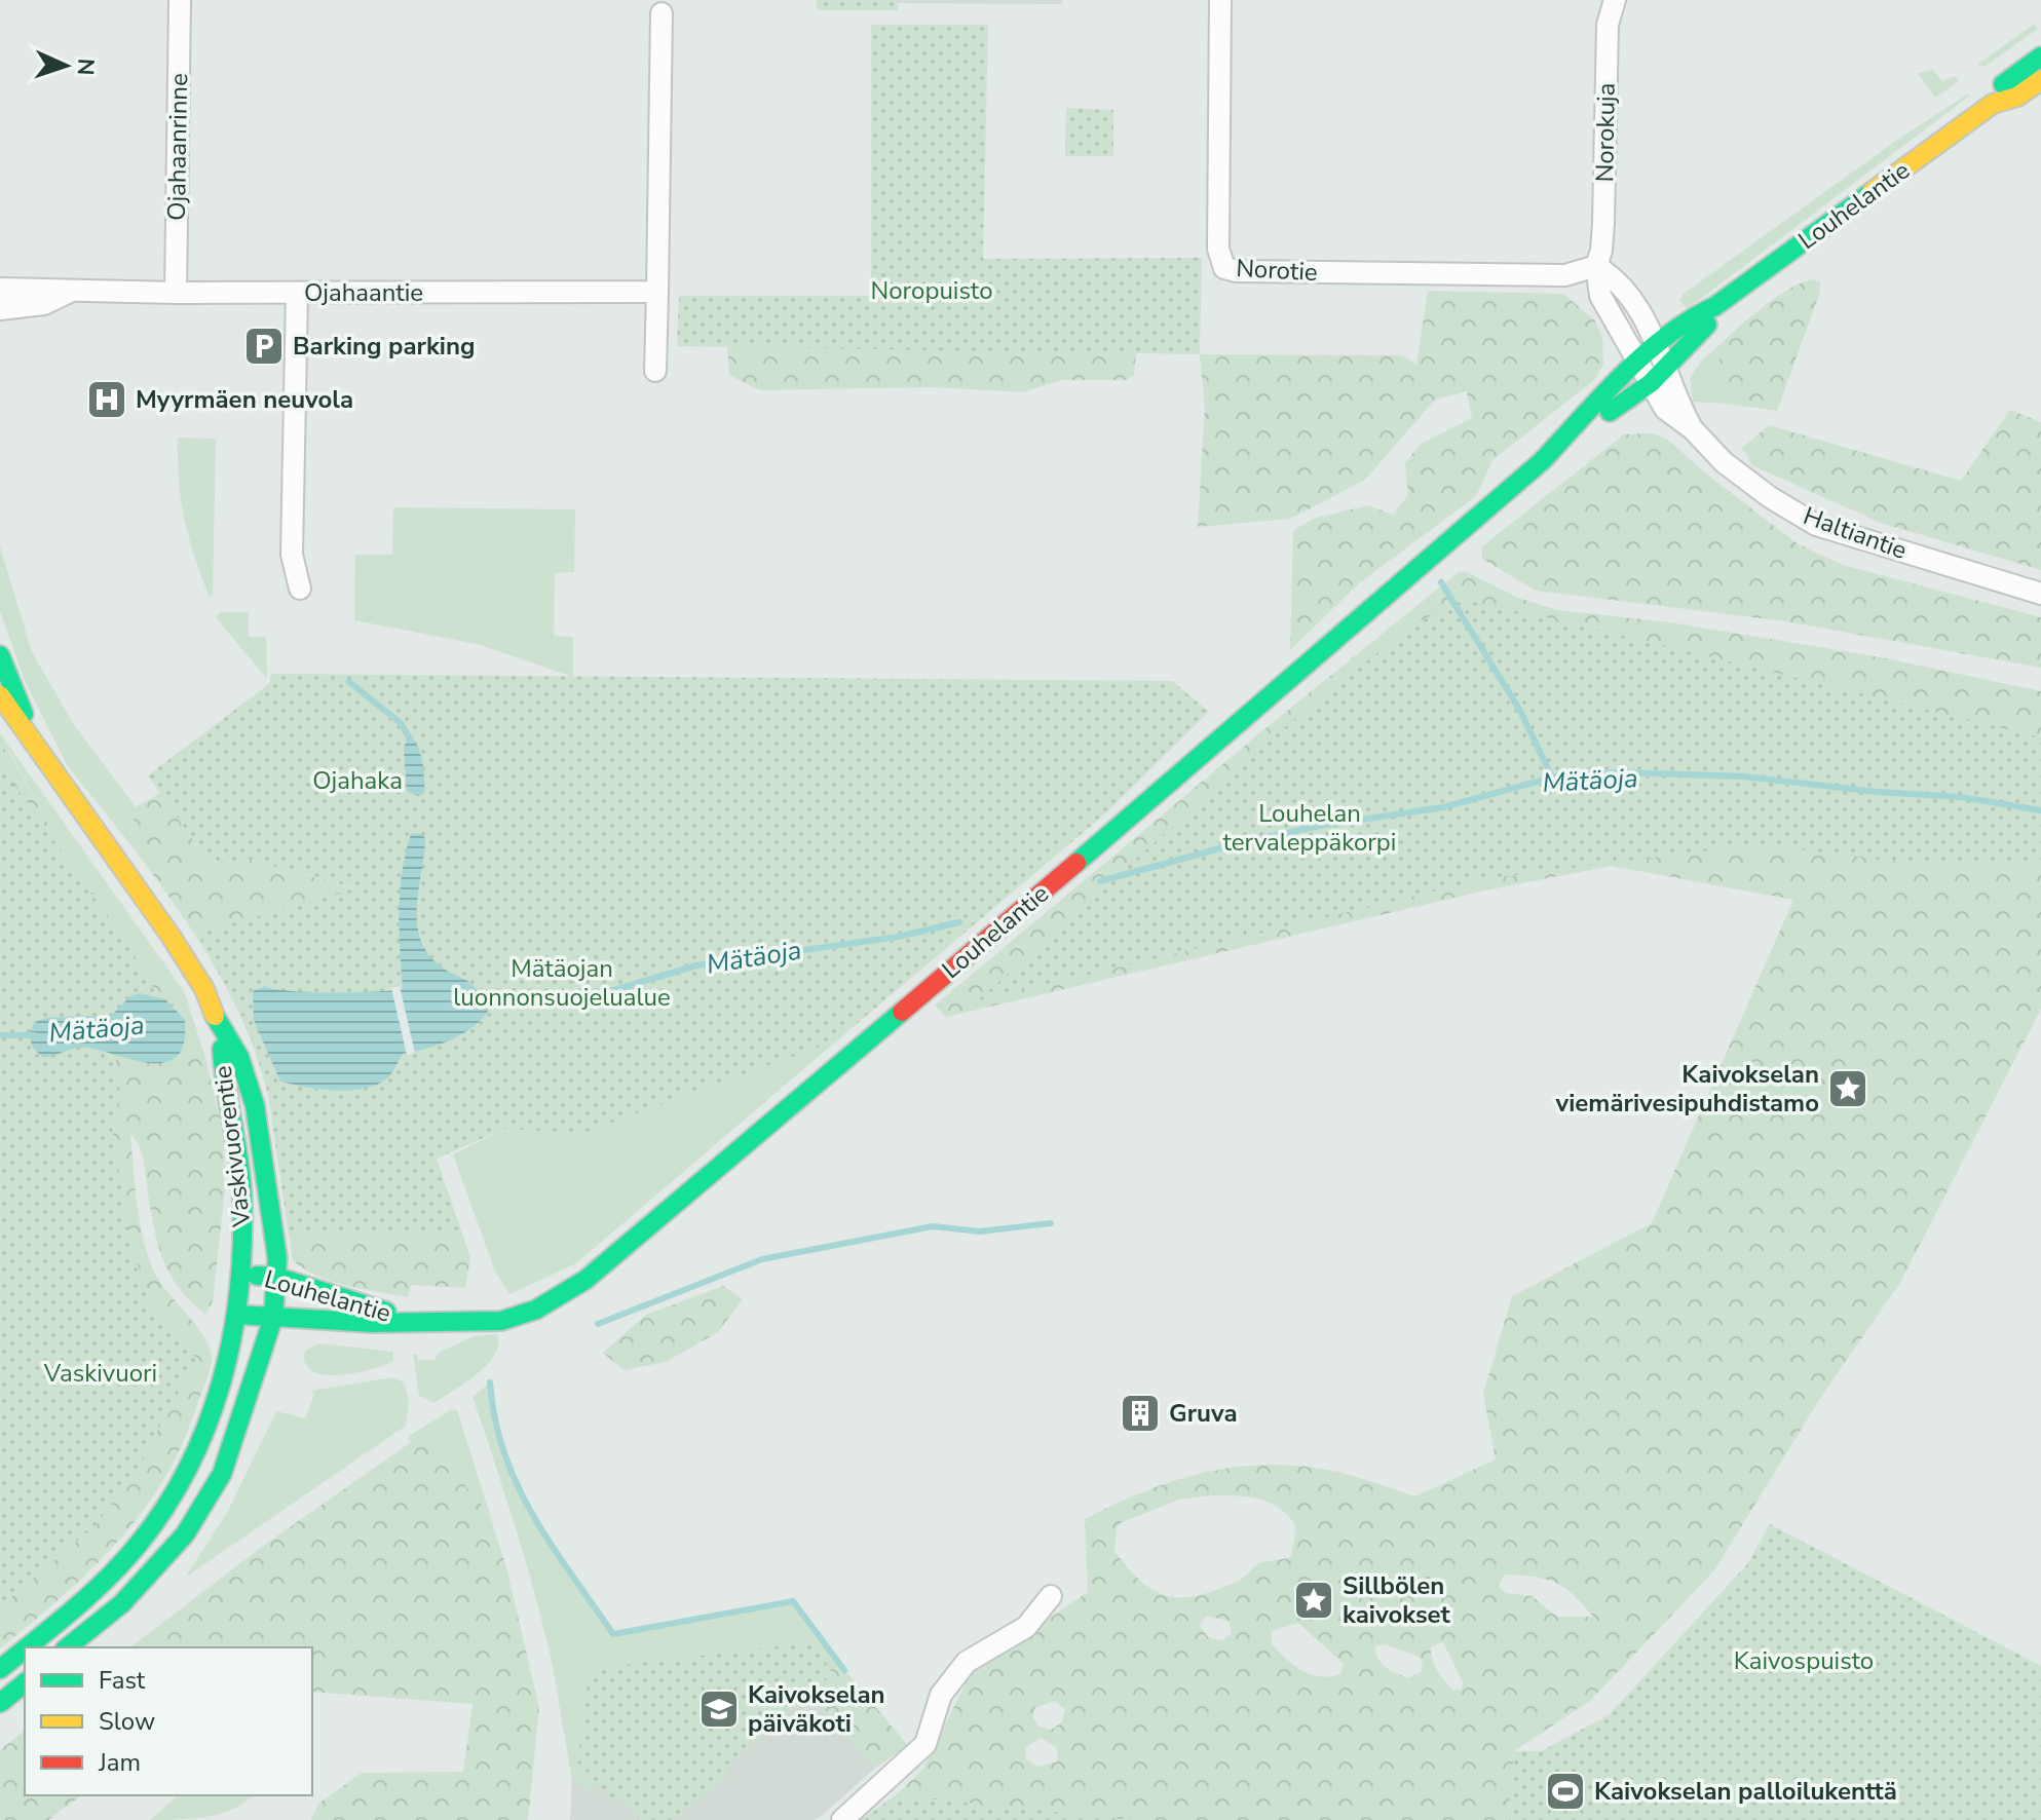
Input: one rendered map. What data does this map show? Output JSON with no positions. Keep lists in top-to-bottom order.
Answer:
{
  "streets": {
    "main road": ["Louhelantie", "Vaskivuorentie"],
    "street": [
      "Norokuja",
      "Ojahaanrinne",
      "Norotie",
      "Ojahaantie",
      "Haltiantie"
    ]
  },
  "crossings": [
    ["Norokuja", "Louhelantie"],
    ["Norokuja", "Norotie"],
    ["Norokuja", "Haltiantie"],
    ["Ojahaanrinne", "Ojahaantie"],
    ["Louhelantie", "Haltiantie"],
    ["Louhelantie", "Vaskivuorentie"]
  ],
  "water": ["Mätäoja"],
  "parks": [
    "Noropuisto",
    "Ojahaka",
    "Louhelan tervaleppäkorpi",
    "Mätäojan luonnonsuojelualue",
    "Vaskivuori",
    "Kaivospuisto"
  ],
  "places": {
    "parking": ["Barking parking"],
    "hospital": ["Myyrmäen neuvola"],
    "place": ["Kaivokselan viemärivesipuhdistamo", "Sillbölen kaivokset"],
    "building": ["Gruva"],
    "school or university": ["Kaivokselan päiväkoti"],
    "sports": ["Kaivokselan palloilukenttä"]
  },
  "legend": ["Fast", "Slow", "Jam"],
  "north": "right"
}
